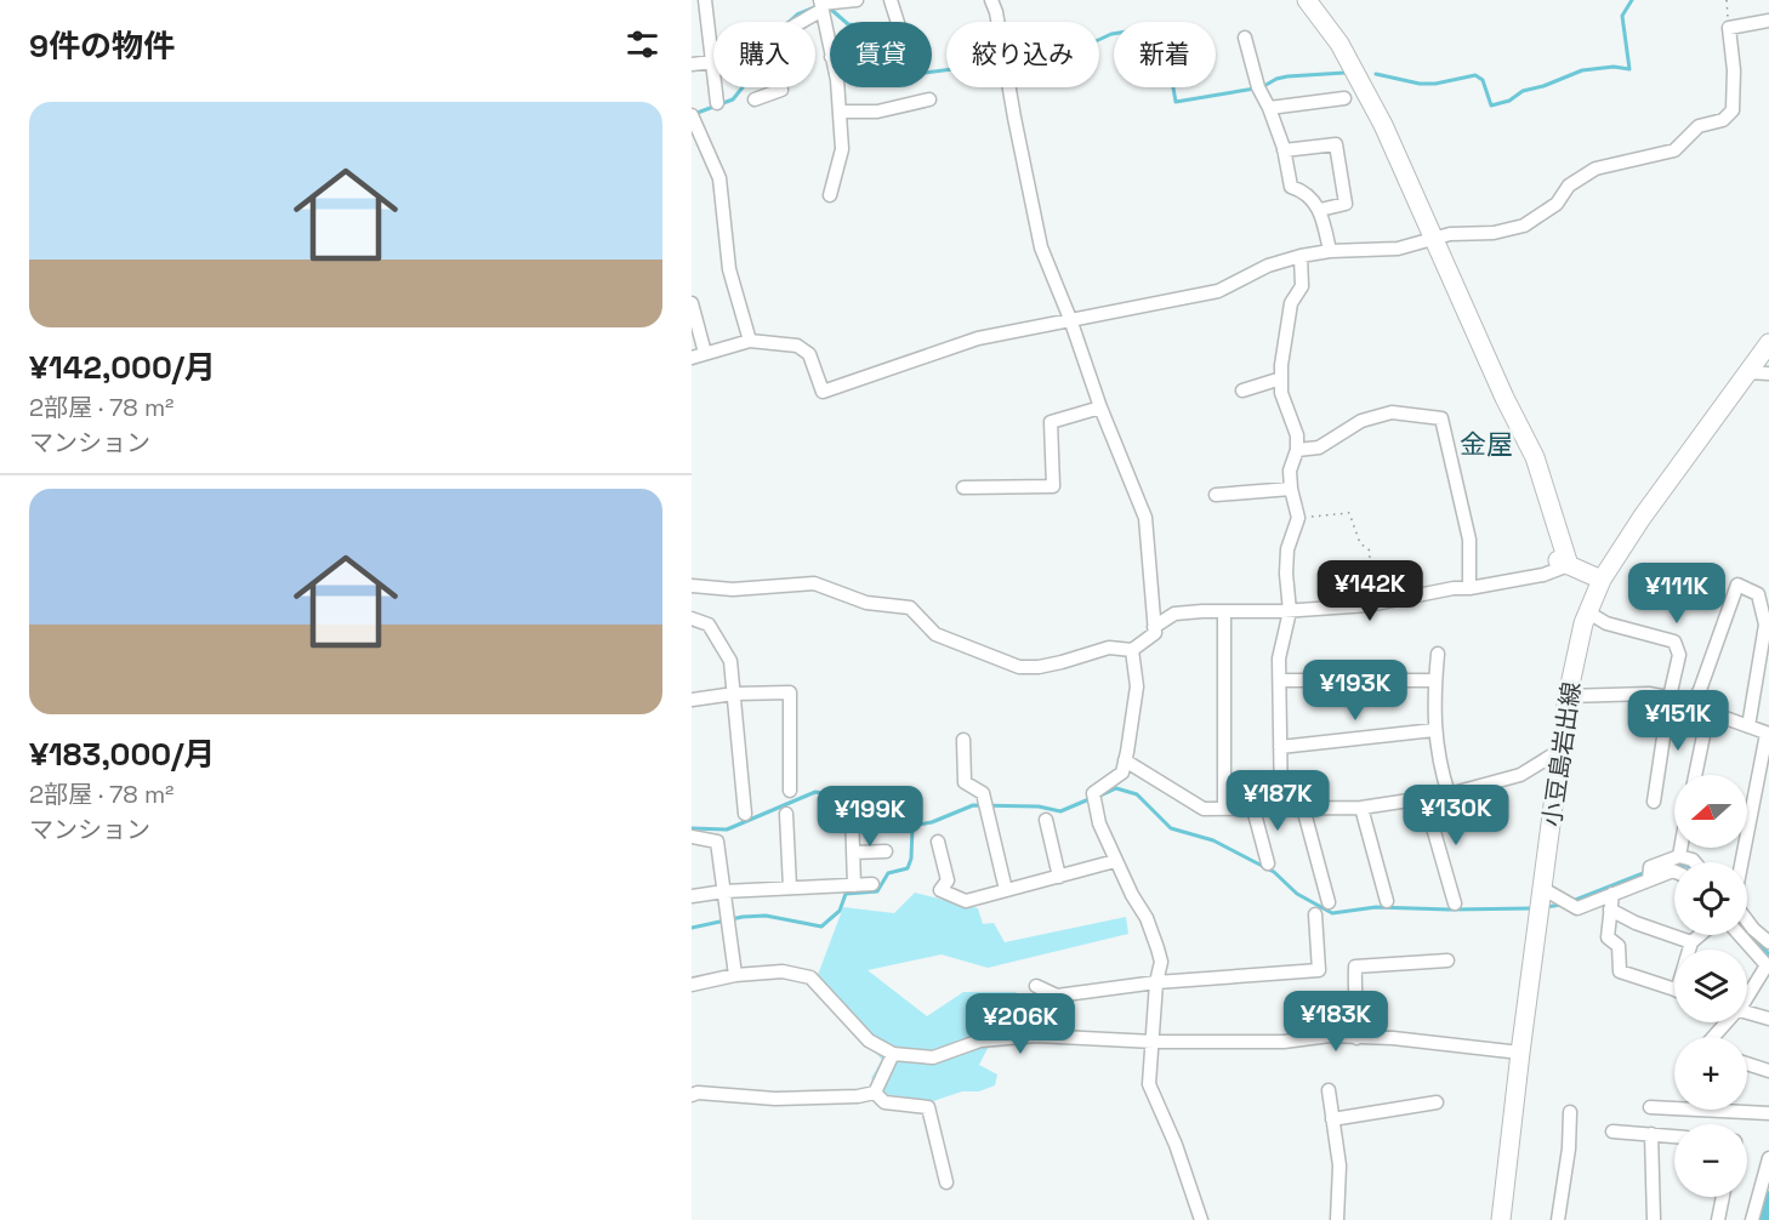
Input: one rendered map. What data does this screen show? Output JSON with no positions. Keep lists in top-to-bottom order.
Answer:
{
  "streets": {
    "main road": ["小豆島岩出線"]
  },
  "districts": ["金屋"],
  "north": "left",
  "page": {
    "heading": "9件の物件",
    "chip": [
      "購入",
      "賃貸",
      "絞り込み",
      "新着"
    ],
    "list": [
      {
        "name": "¥142,000/月",
        "note": "2部屋 · 78 m² · マンション"
      },
      {
        "name": "¥183,000/月",
        "note": "2部屋 · 78 m² · マンション"
      }
    ],
    "price": [
      "¥142K",
      "¥111K",
      "¥193K",
      "¥151K",
      "¥187K",
      "¥130K",
      "¥199K",
      "¥183K",
      "¥206K"
    ],
    "map_buttons": ["+", "−"]
  }
}
